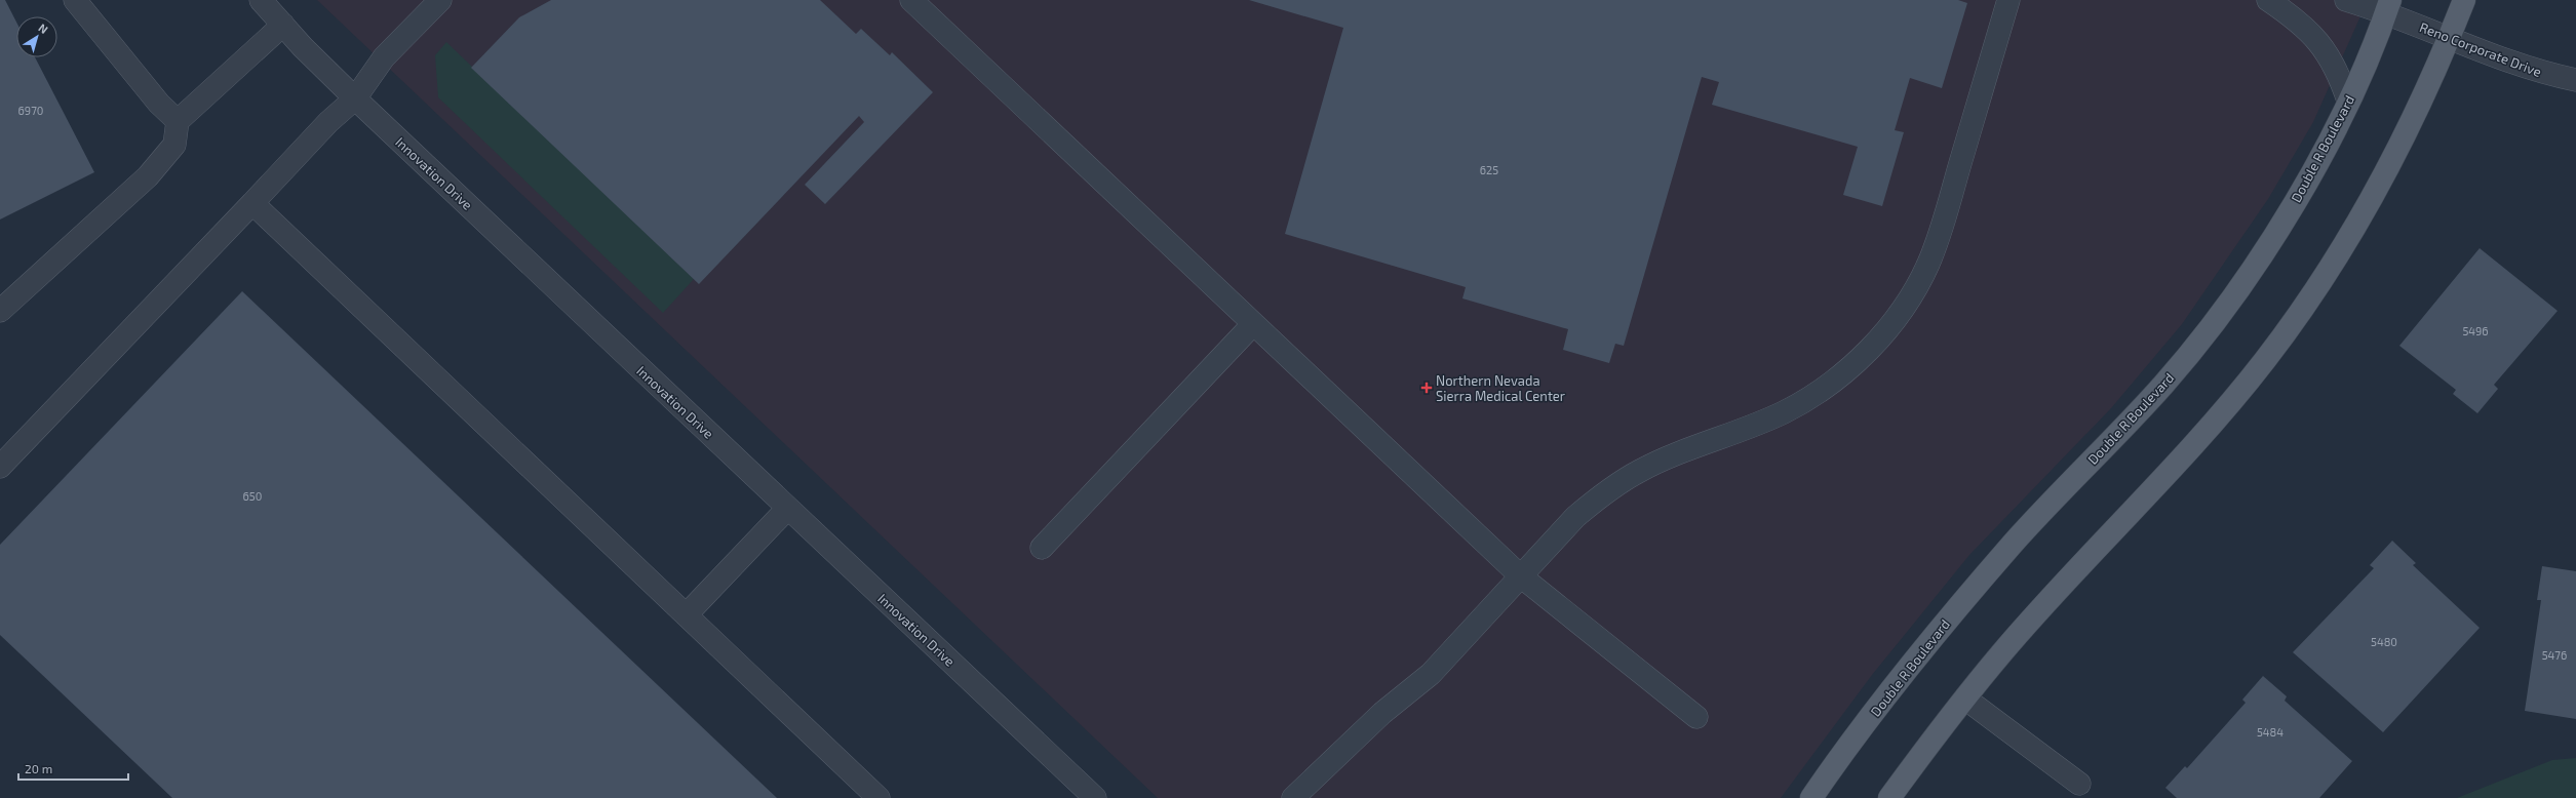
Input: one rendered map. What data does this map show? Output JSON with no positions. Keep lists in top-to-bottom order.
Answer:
{
  "streets": {
    "main road": ["Double R Boulevard"],
    "street": ["Reno Corporate Drive", "Innovation Drive"]
  },
  "crossings": [
    ["Reno Corporate Drive", "Double R Boulevard"]
  ],
  "places": {
    "health": ["Northern Nevada Sierra Medical Center"]
  },
  "house_numbers": [
    "6970",
    "625",
    "5496",
    "650",
    "5480",
    "5476",
    "5484"
  ],
  "scale_bar": "20 m",
  "north": "top right"
}
